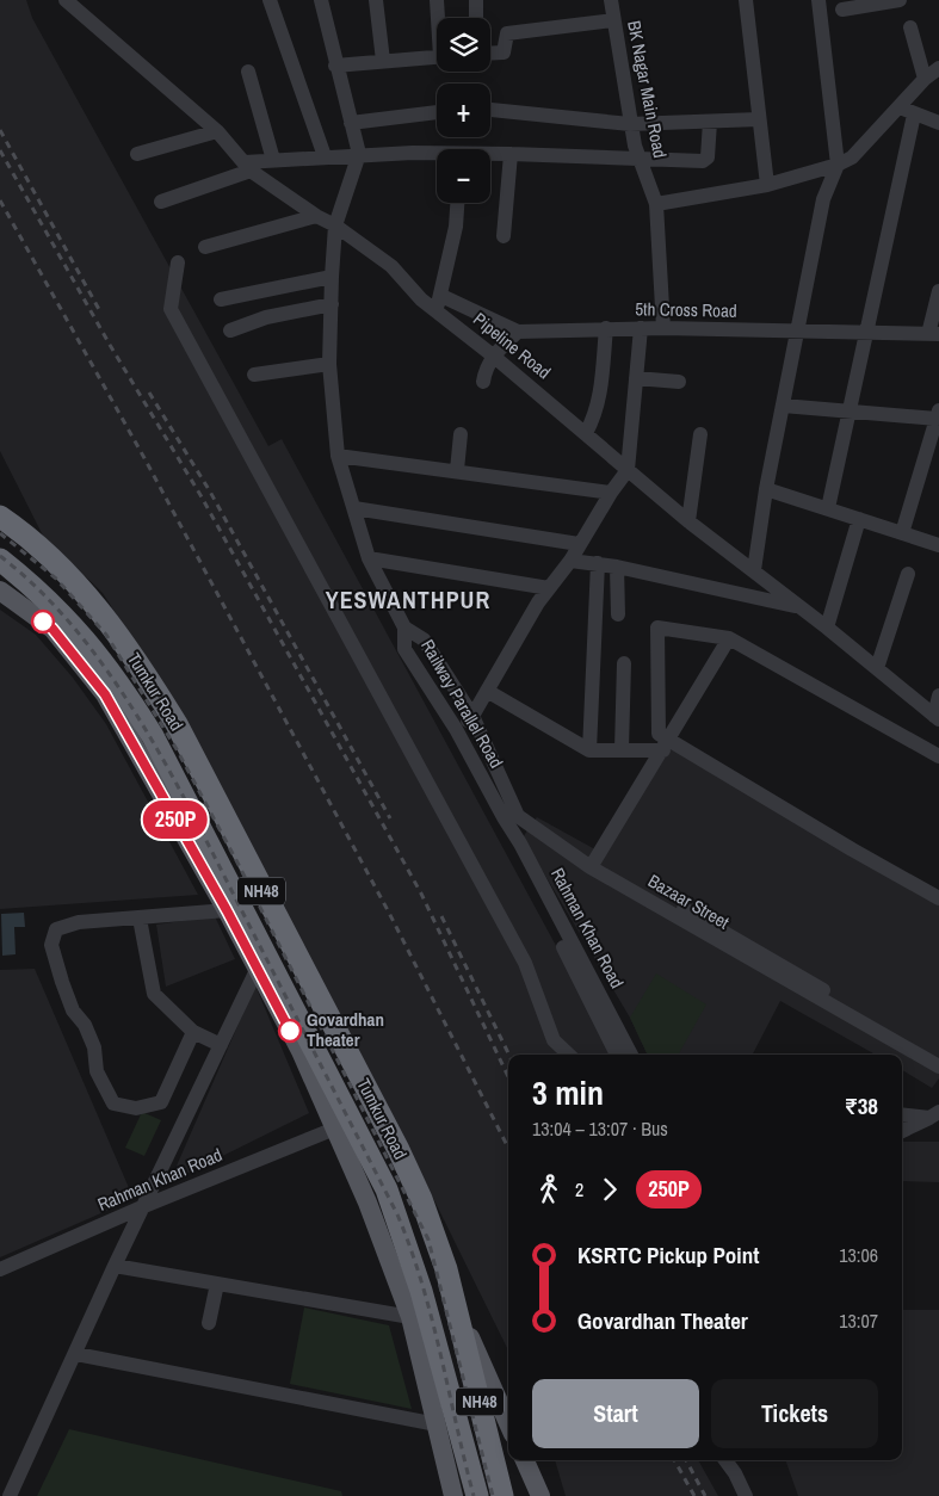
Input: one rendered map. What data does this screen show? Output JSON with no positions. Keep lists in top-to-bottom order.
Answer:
{
  "streets": {
    "highway": ["Tumkur Road", "NH48"],
    "street": [
      "BK Nagar Main Road",
      "5th Cross Road",
      "Pipeline Road",
      "Railway Parallel Road",
      "Bazaar Street",
      "Rahman Khan Road"
    ]
  },
  "crossings": [
    ["BK Nagar Main Road", "5th Cross Road"],
    ["Pipeline Road", "Railway Parallel Road"],
    ["Tumkur Road", "Rahman Khan Road"],
    ["Railway Parallel Road", "Bazaar Street"],
    ["Railway Parallel Road", "Rahman Khan Road"],
    ["Bazaar Street", "Rahman Khan Road"]
  ],
  "districts": ["YESWANTHPUR"],
  "places": ["Govardhan Theater"],
  "lines": ["bus line 250P"],
  "page": {
    "on_map": "250P",
    "map_buttons": ["+", "−"],
    "heading": ["3 min", "13:04 – 13:07 · Bus", "₹38"],
    "legs": ["2", "250P"],
    "list": [
      {
        "name": "KSRTC Pickup Point",
        "value": "13:06"
      },
      {
        "name": "Govardhan Theater",
        "value": "13:07"
      }
    ],
    "buttons": ["Start", "Tickets"]
  }
}
